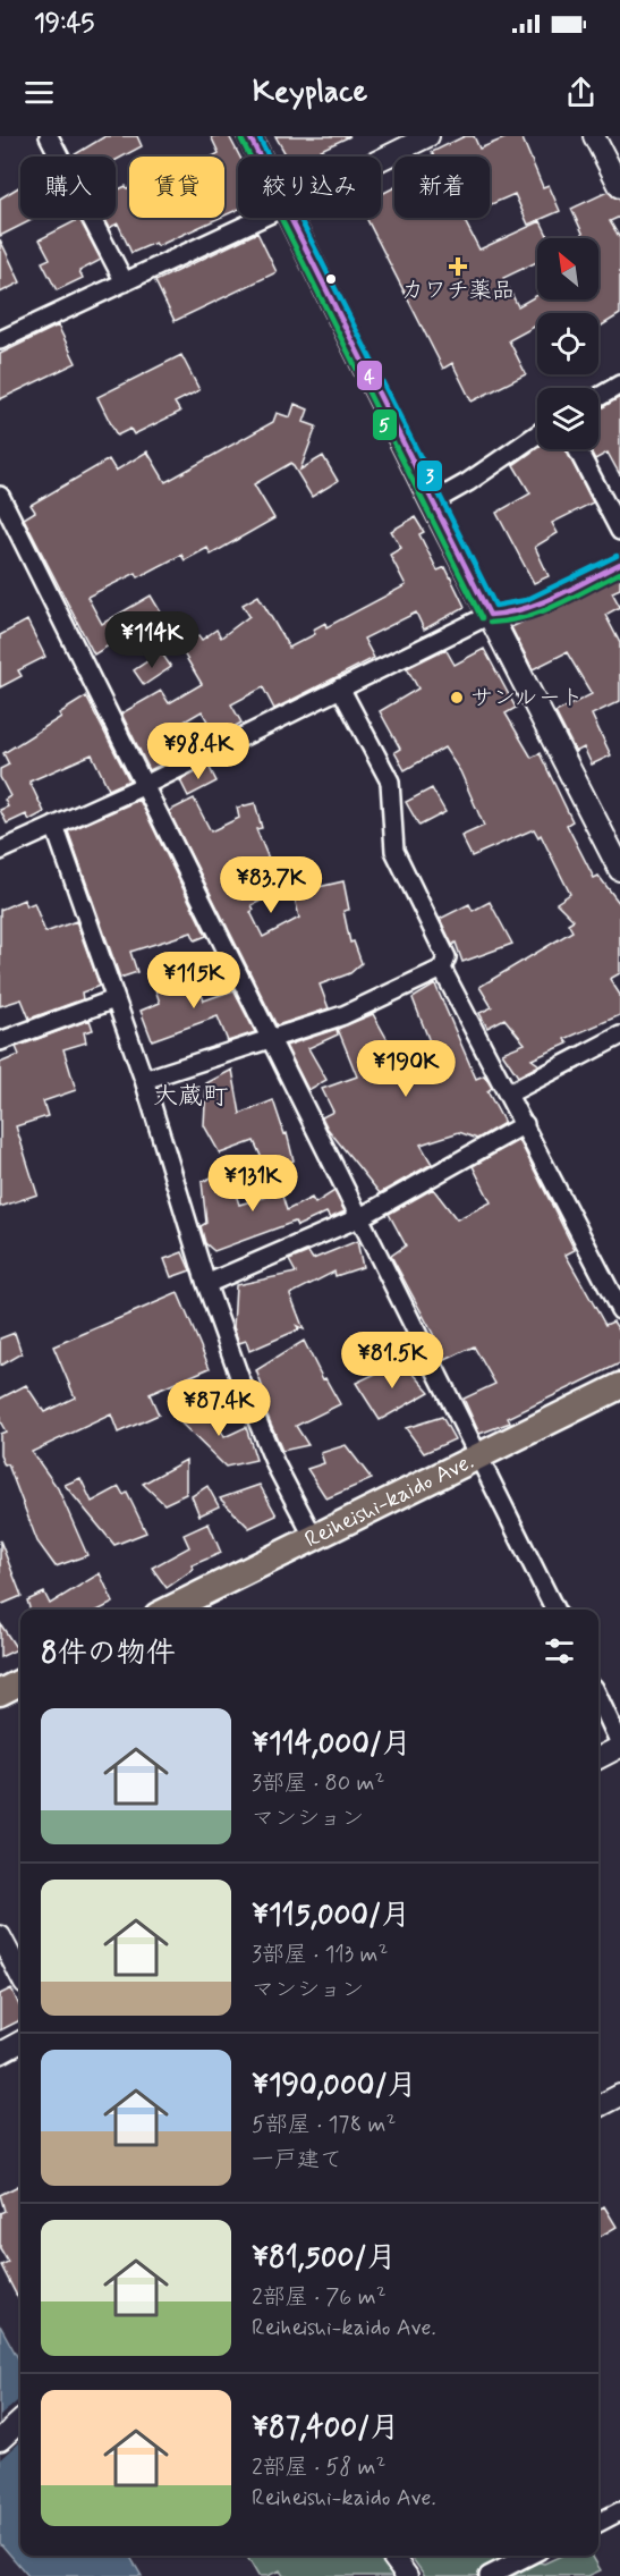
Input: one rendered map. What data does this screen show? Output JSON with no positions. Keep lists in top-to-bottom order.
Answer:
{
  "streets": {
    "main road": ["Reiheishi-kaido Ave."]
  },
  "districts": ["大蔵町"],
  "places": {
    "health": ["カワチ薬品"],
    "other": ["サンルート"]
  },
  "lines": ["transit line 4", "transit line 3", "transit line 5"],
  "north": "top left",
  "page": {
    "status": "19:45",
    "header": "Keyplace",
    "chip": [
      "購入",
      "賃貸",
      "絞り込み",
      "新着"
    ],
    "price": [
      "¥114K",
      "¥98.4K",
      "¥83.7K",
      "¥115K",
      "¥190K",
      "¥131K",
      "¥81.5K",
      "¥87.4K"
    ],
    "heading": "8件の物件",
    "list": [
      {
        "name": "¥114,000/月",
        "note": "3部屋 · 80 m² · マンション"
      },
      {
        "name": "¥115,000/月",
        "note": "3部屋 · 113 m² · マンション"
      },
      {
        "name": "¥190,000/月",
        "note": "5部屋 · 178 m² · 一戸建て"
      },
      {
        "name": "¥81,500/月",
        "note": "2部屋 · 76 m² · Reiheishi-kaido Ave."
      },
      {
        "name": "¥87,400/月",
        "note": "2部屋 · 58 m² · Reiheishi-kaido Ave."
      }
    ]
  }
}
